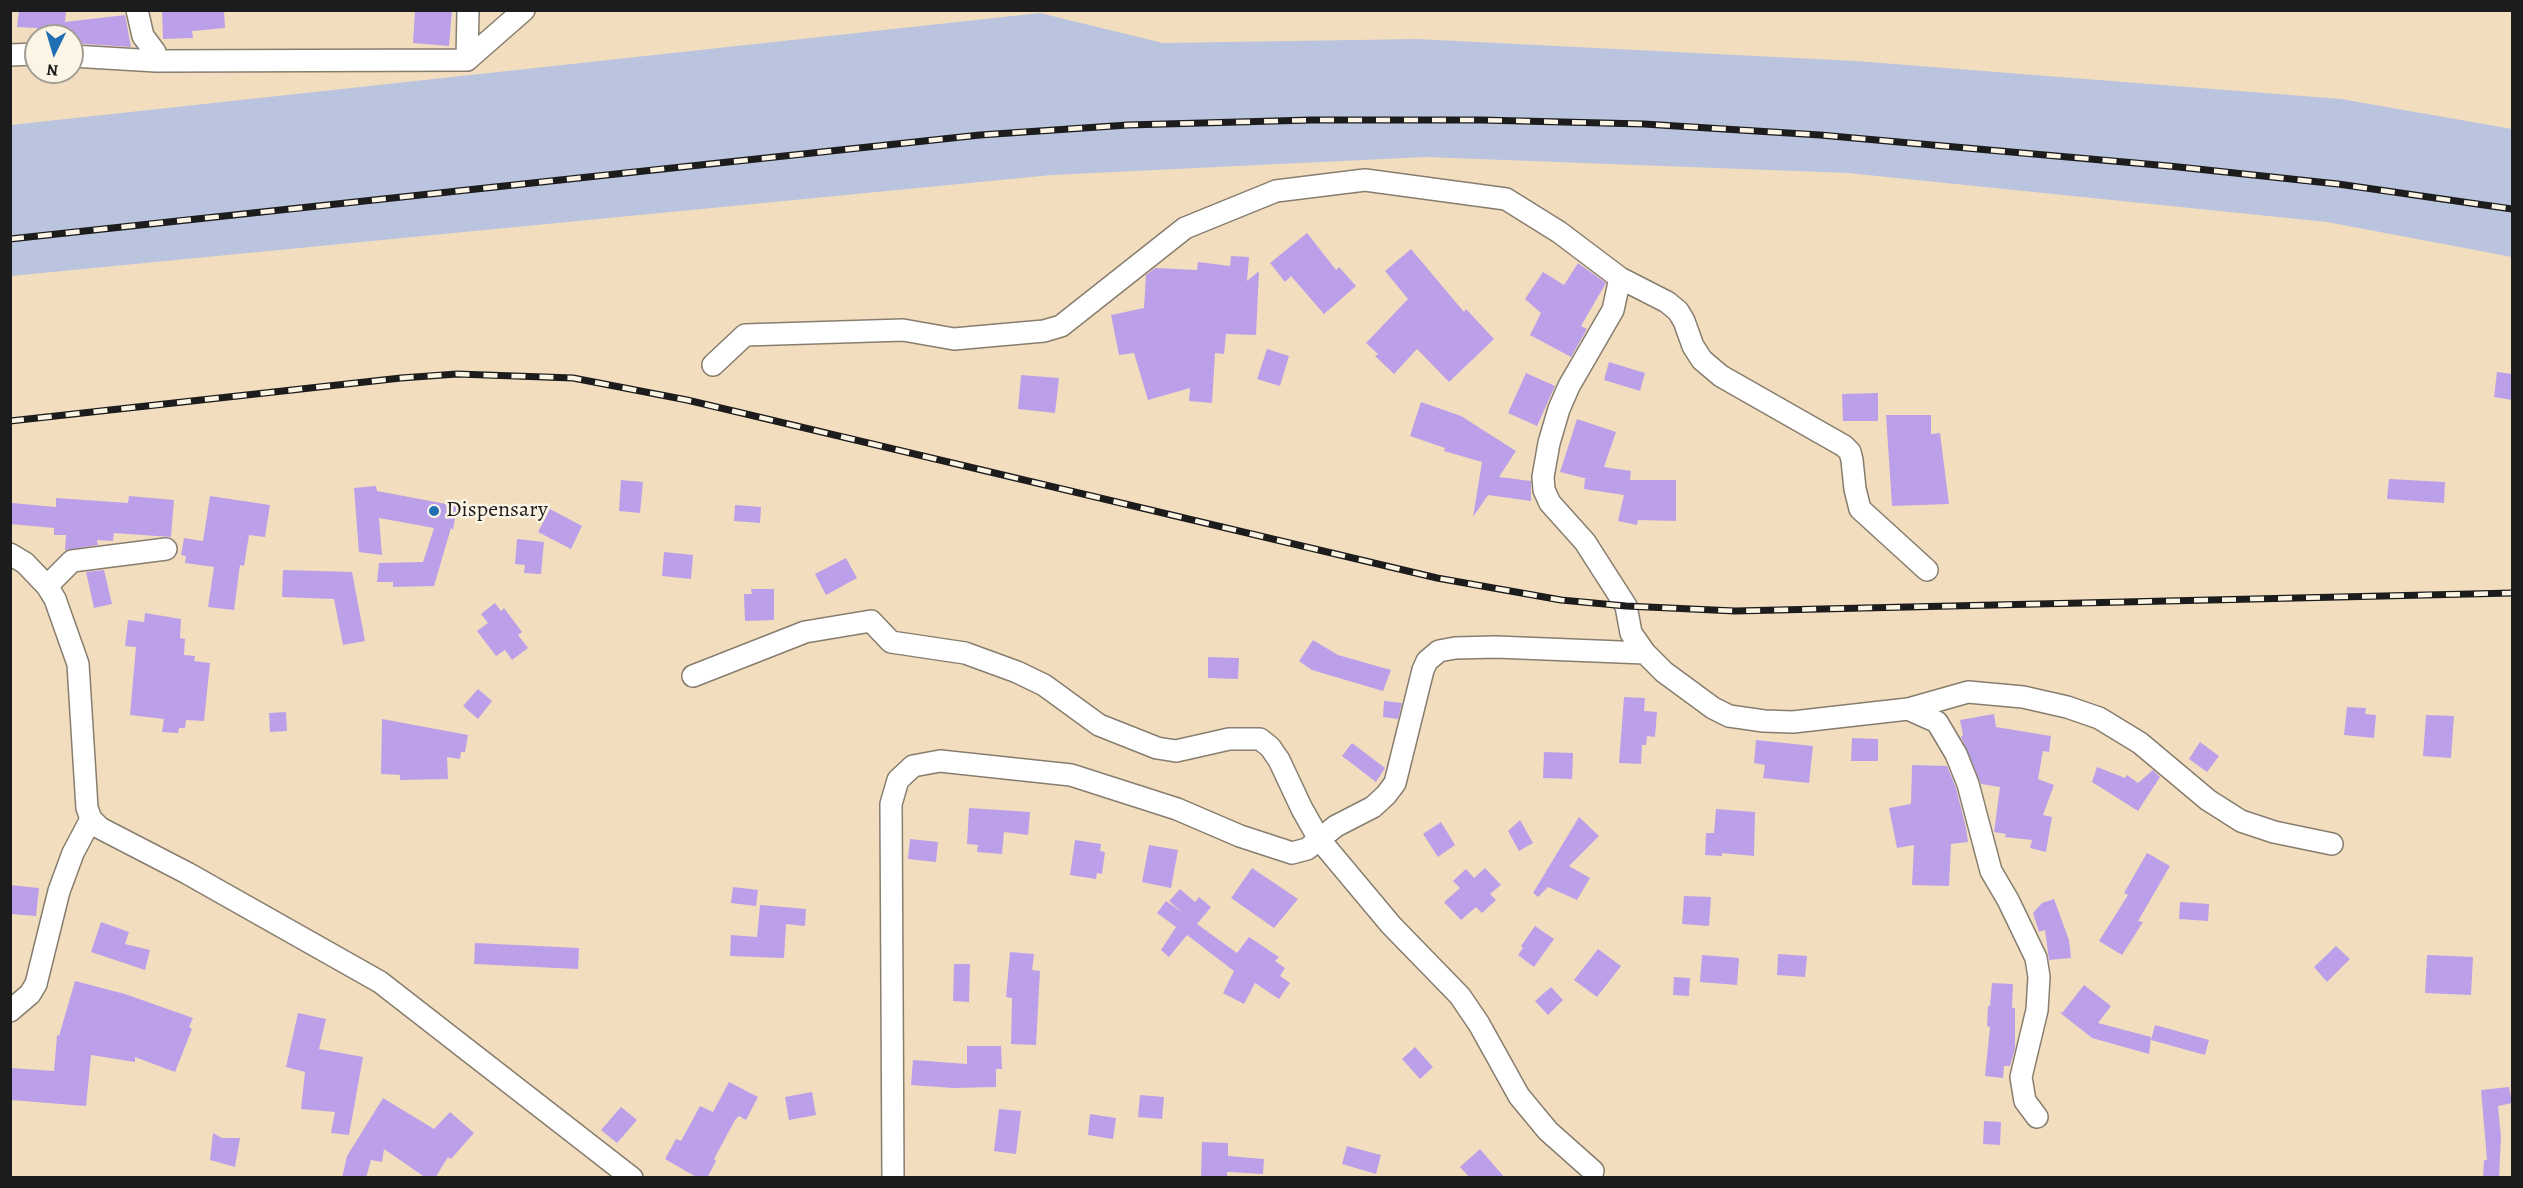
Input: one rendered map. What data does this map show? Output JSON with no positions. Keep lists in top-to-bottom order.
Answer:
{
  "places": ["Dispensary"],
  "north": "bottom"
}
